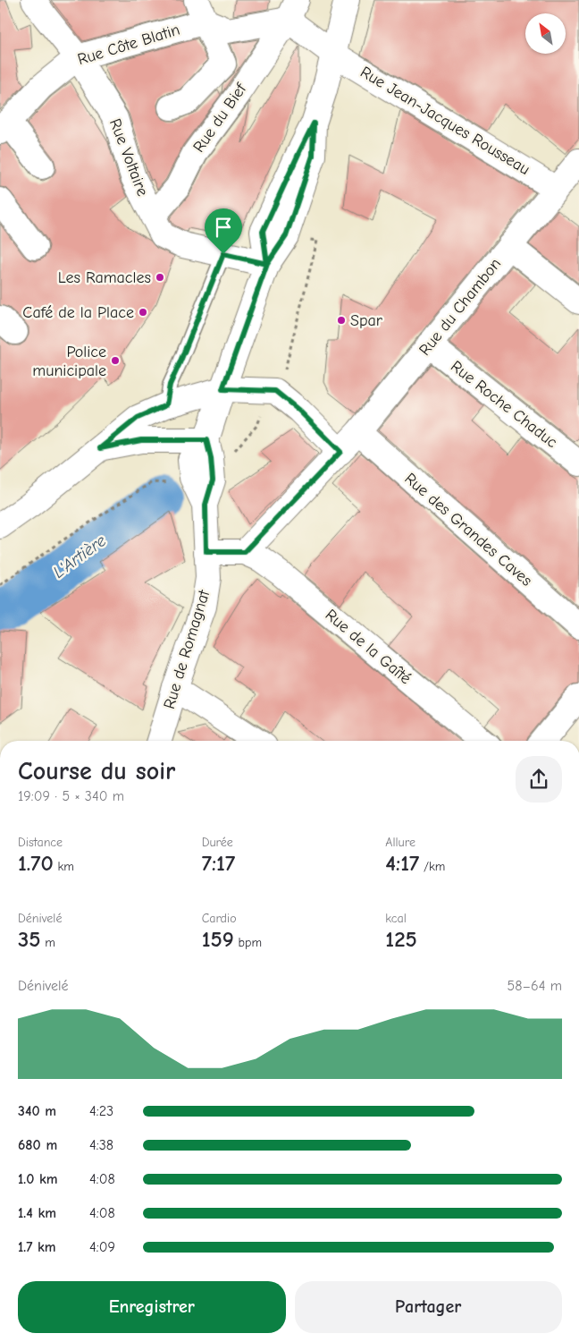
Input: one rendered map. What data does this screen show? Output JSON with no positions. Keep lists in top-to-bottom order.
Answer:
{
  "streets": {
    "street": [
      "Rue Côte Blatin",
      "Rue du Bief",
      "Rue Jean-Jacques Rousseau",
      "Rue Voltaire",
      "Rue du Chambon",
      "Rue Roche Chaduc",
      "Rue des Grandes Caves",
      "Rue de la Gaîté",
      "Rue de Romagnat"
    ]
  },
  "crossings": [
    ["Rue Côte Blatin", "Rue Voltaire"],
    ["Rue du Bief", "Rue Jean-Jacques Rousseau"],
    ["Rue du Bief", "Rue Voltaire"],
    ["Rue Jean-Jacques Rousseau", "Rue du Chambon"],
    ["Rue du Chambon", "Rue Roche Chaduc"],
    ["Rue du Chambon", "Rue des Grandes Caves"]
  ],
  "water": ["L'Artière"],
  "places": [
    "Les Ramacles",
    "Café de la Place",
    "Spar",
    "Police municipale"
  ],
  "north": "top left",
  "page": {
    "heading": ["Course du soir", "19:09 · 5 × 340 m"],
    "stats": [
      ["Distance", "1.70 km"],
      ["Durée", "7:17"],
      ["Allure", "4:17 /km"],
      ["Dénivelé", "35 m"],
      ["Cardio", "159 bpm"],
      ["kcal", "125"]
    ],
    "chart": ["Dénivelé", "58–64 m"],
    "list": [
      {
        "name": "340 m",
        "note": "4:23"
      },
      {
        "name": "680 m",
        "note": "4:38"
      },
      {
        "name": "1.0 km",
        "note": "4:08"
      },
      {
        "name": "1.4 km",
        "note": "4:08"
      },
      {
        "name": "1.7 km",
        "note": "4:09"
      }
    ],
    "buttons": ["Enregistrer", "Partager"]
  }
}
